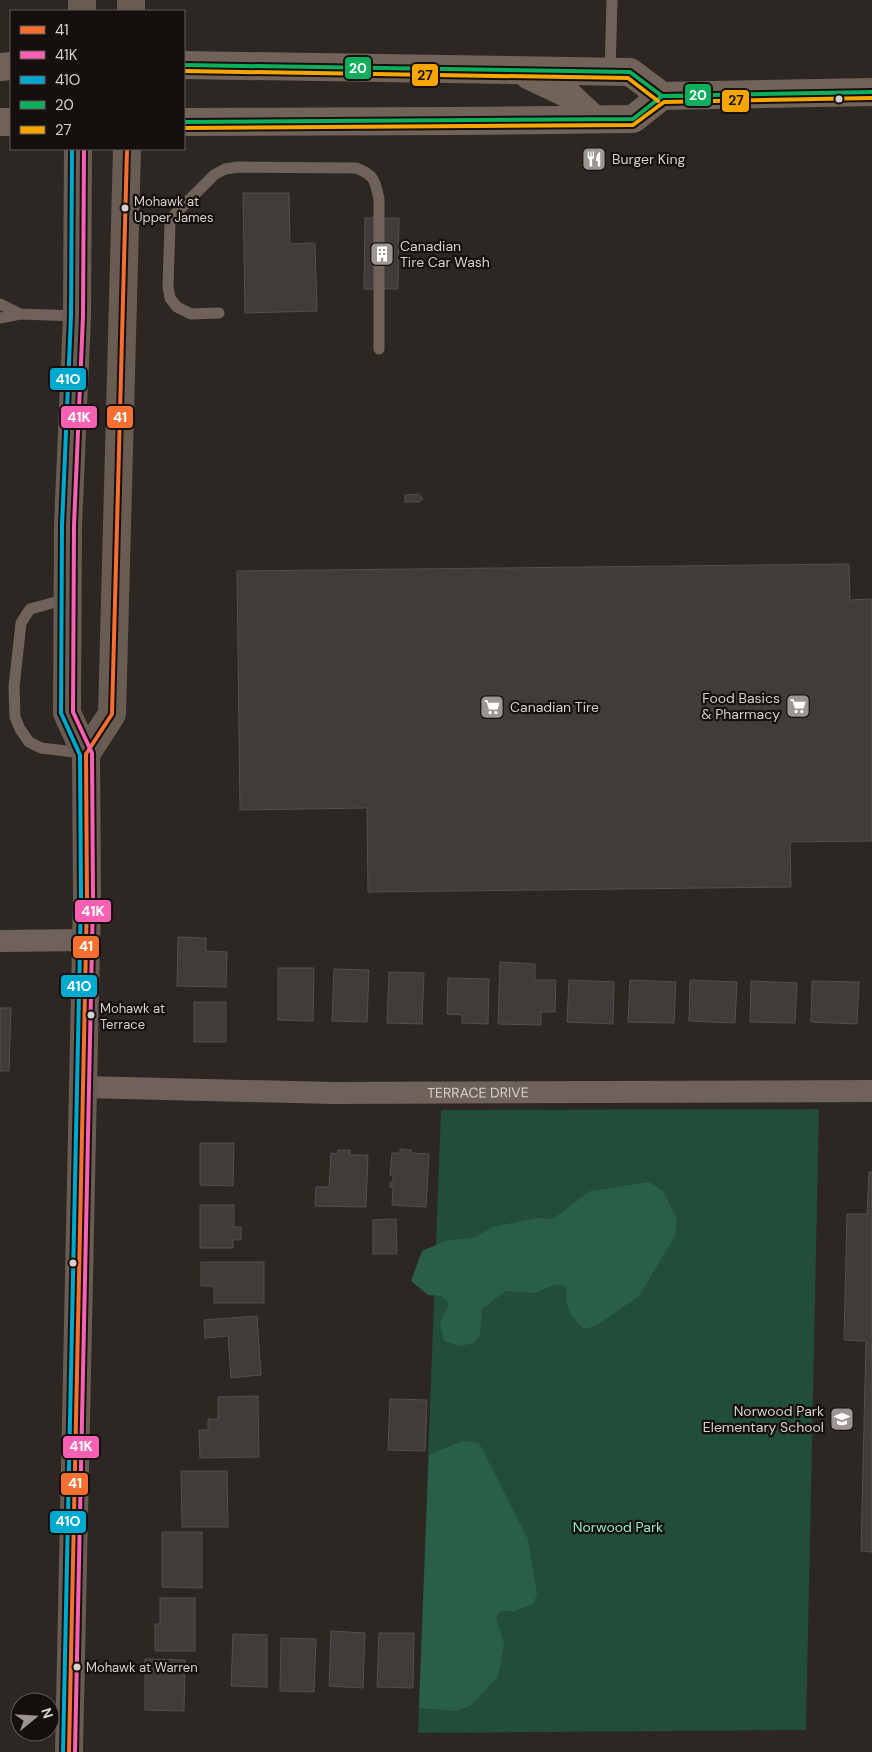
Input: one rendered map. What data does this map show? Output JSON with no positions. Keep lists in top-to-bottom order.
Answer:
{
  "streets": {
    "street": ["TERRACE DRIVE"]
  },
  "parks": ["Norwood Park"],
  "places": {
    "restaurant": ["Burger King"],
    "other": ["Mohawk at Upper James", "Mohawk at Terrace", "Mohawk at Warren"],
    "building": ["Canadian Tire Car Wash"],
    "supermarket": ["Food Basics & Pharmacy", "Canadian Tire"],
    "school or university": ["Norwood Park Elementary School"]
  },
  "lines": [
    "transit line 20",
    "transit line 27",
    "transit line 41",
    "transit line 41K",
    "transit line 41O"
  ],
  "legend": [
    "41",
    "41K",
    "41O",
    "20",
    "27"
  ],
  "north": "right"
}
